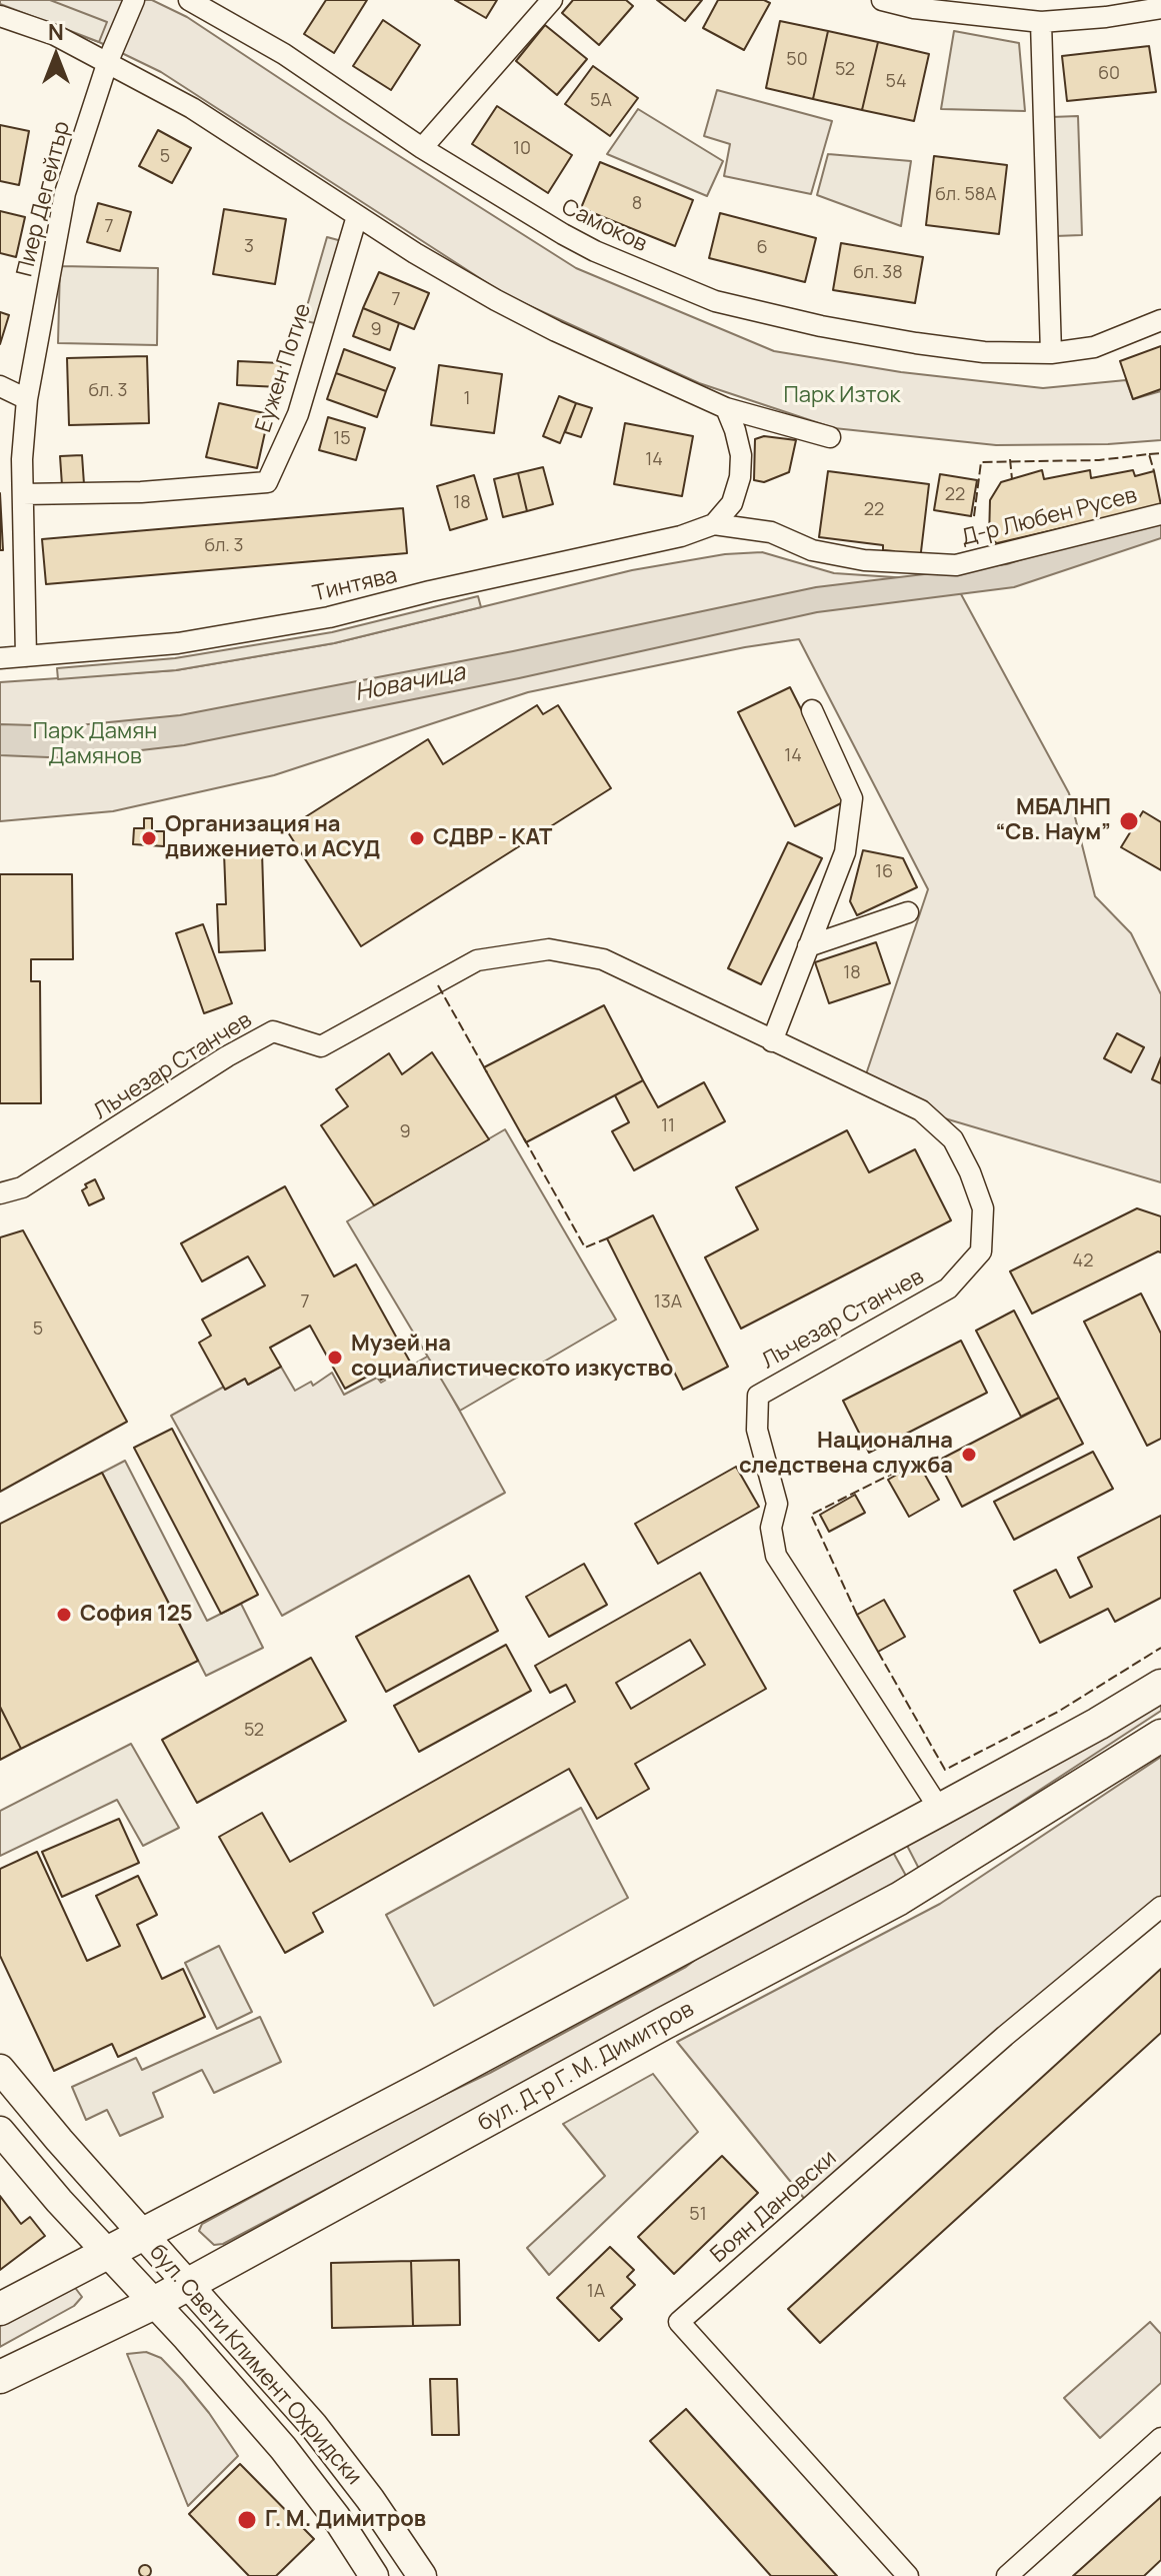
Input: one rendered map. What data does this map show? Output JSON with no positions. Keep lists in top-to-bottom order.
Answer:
{
  "streets": {
    "main road": ["бул. Д-р Г. М. Димитров", "бул. Свети Климент Охридски"],
    "street": [
      "Пиер Дегейтър",
      "Самоков",
      "Еужен Потие",
      "Д-р Любен Русев",
      "Тинтява",
      "Лъчезар Станчев",
      "Боян Дановски"
    ]
  },
  "crossings": [
    ["Пиер Дегейтър", "Еужен Потие"],
    ["Пиер Дегейтър", "Тинтява"],
    ["Д-р Любен Русев", "Тинтява"],
    ["бул. Д-р Г. М. Димитров", "бул. Свети Климент Охридски"]
  ],
  "water": ["Новачица"],
  "parks": ["Парк Изток", "Парк Дамян Дамянов"],
  "places": [
    "MБАЛНП “Св. Наум”",
    "Организация на движението и АСУД",
    "СДВР - КАТ",
    "Музей на социалистическото изкуство",
    "Национална следствена служба",
    "София 125",
    "Г. М. Димитров"
  ],
  "house_numbers": [
    "50",
    "52",
    "60",
    "54",
    "5А",
    "10",
    "5",
    "бл. 58А",
    "8",
    "7",
    "3",
    "6",
    "бл. 38",
    "7",
    "9",
    "бл. 3",
    "1",
    "15",
    "14",
    "22",
    "18",
    "22",
    "бл. 3",
    "14",
    "16",
    "18",
    "11",
    "9",
    "42",
    "7",
    "13А",
    "5",
    "52",
    "51",
    "1А"
  ],
  "north": "top"
}
